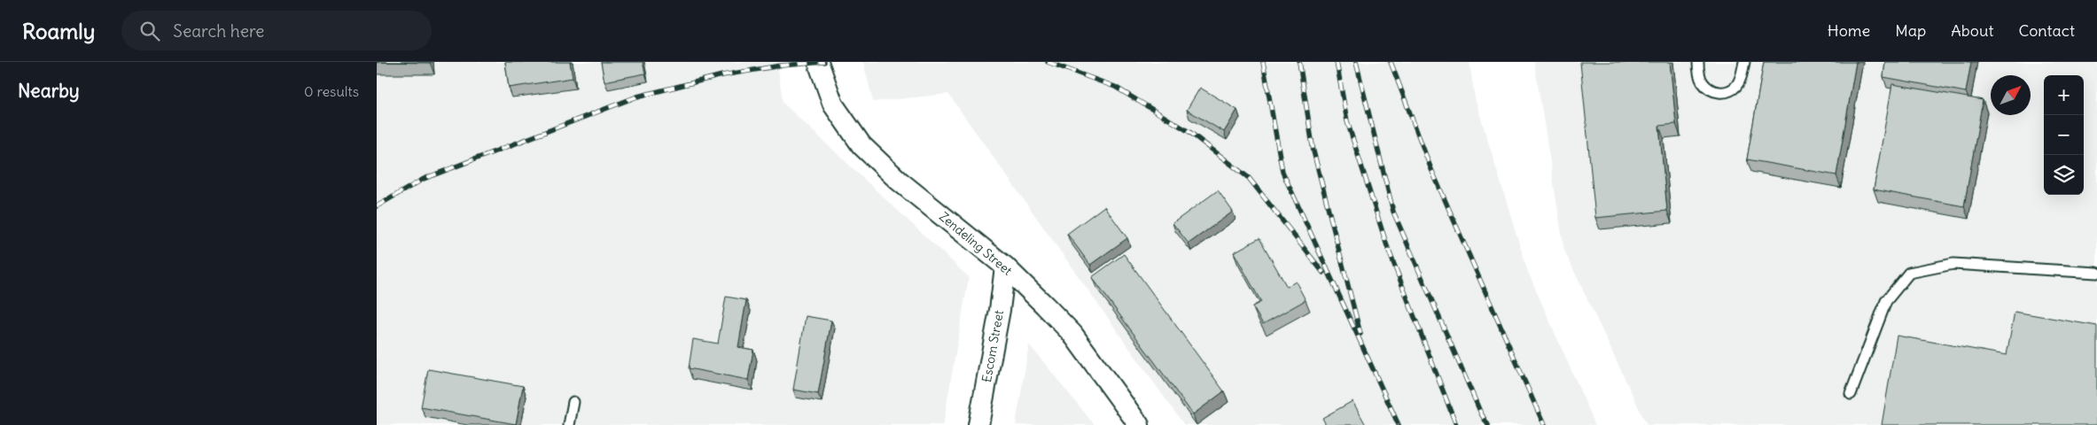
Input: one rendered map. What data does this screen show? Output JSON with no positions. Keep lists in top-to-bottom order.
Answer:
{
  "streets": {
    "street": ["Zendeling Street", "Escom Street"]
  },
  "crossings": [
    ["Zendeling Street", "Escom Street"]
  ],
  "north": "top right",
  "page": {
    "header": "Roamly",
    "search": "Search here",
    "nav": [
      "Home",
      "Map",
      "About",
      "Contact"
    ],
    "heading": ["Nearby", "0 results"],
    "map_buttons": ["+", "−"]
  }
}
